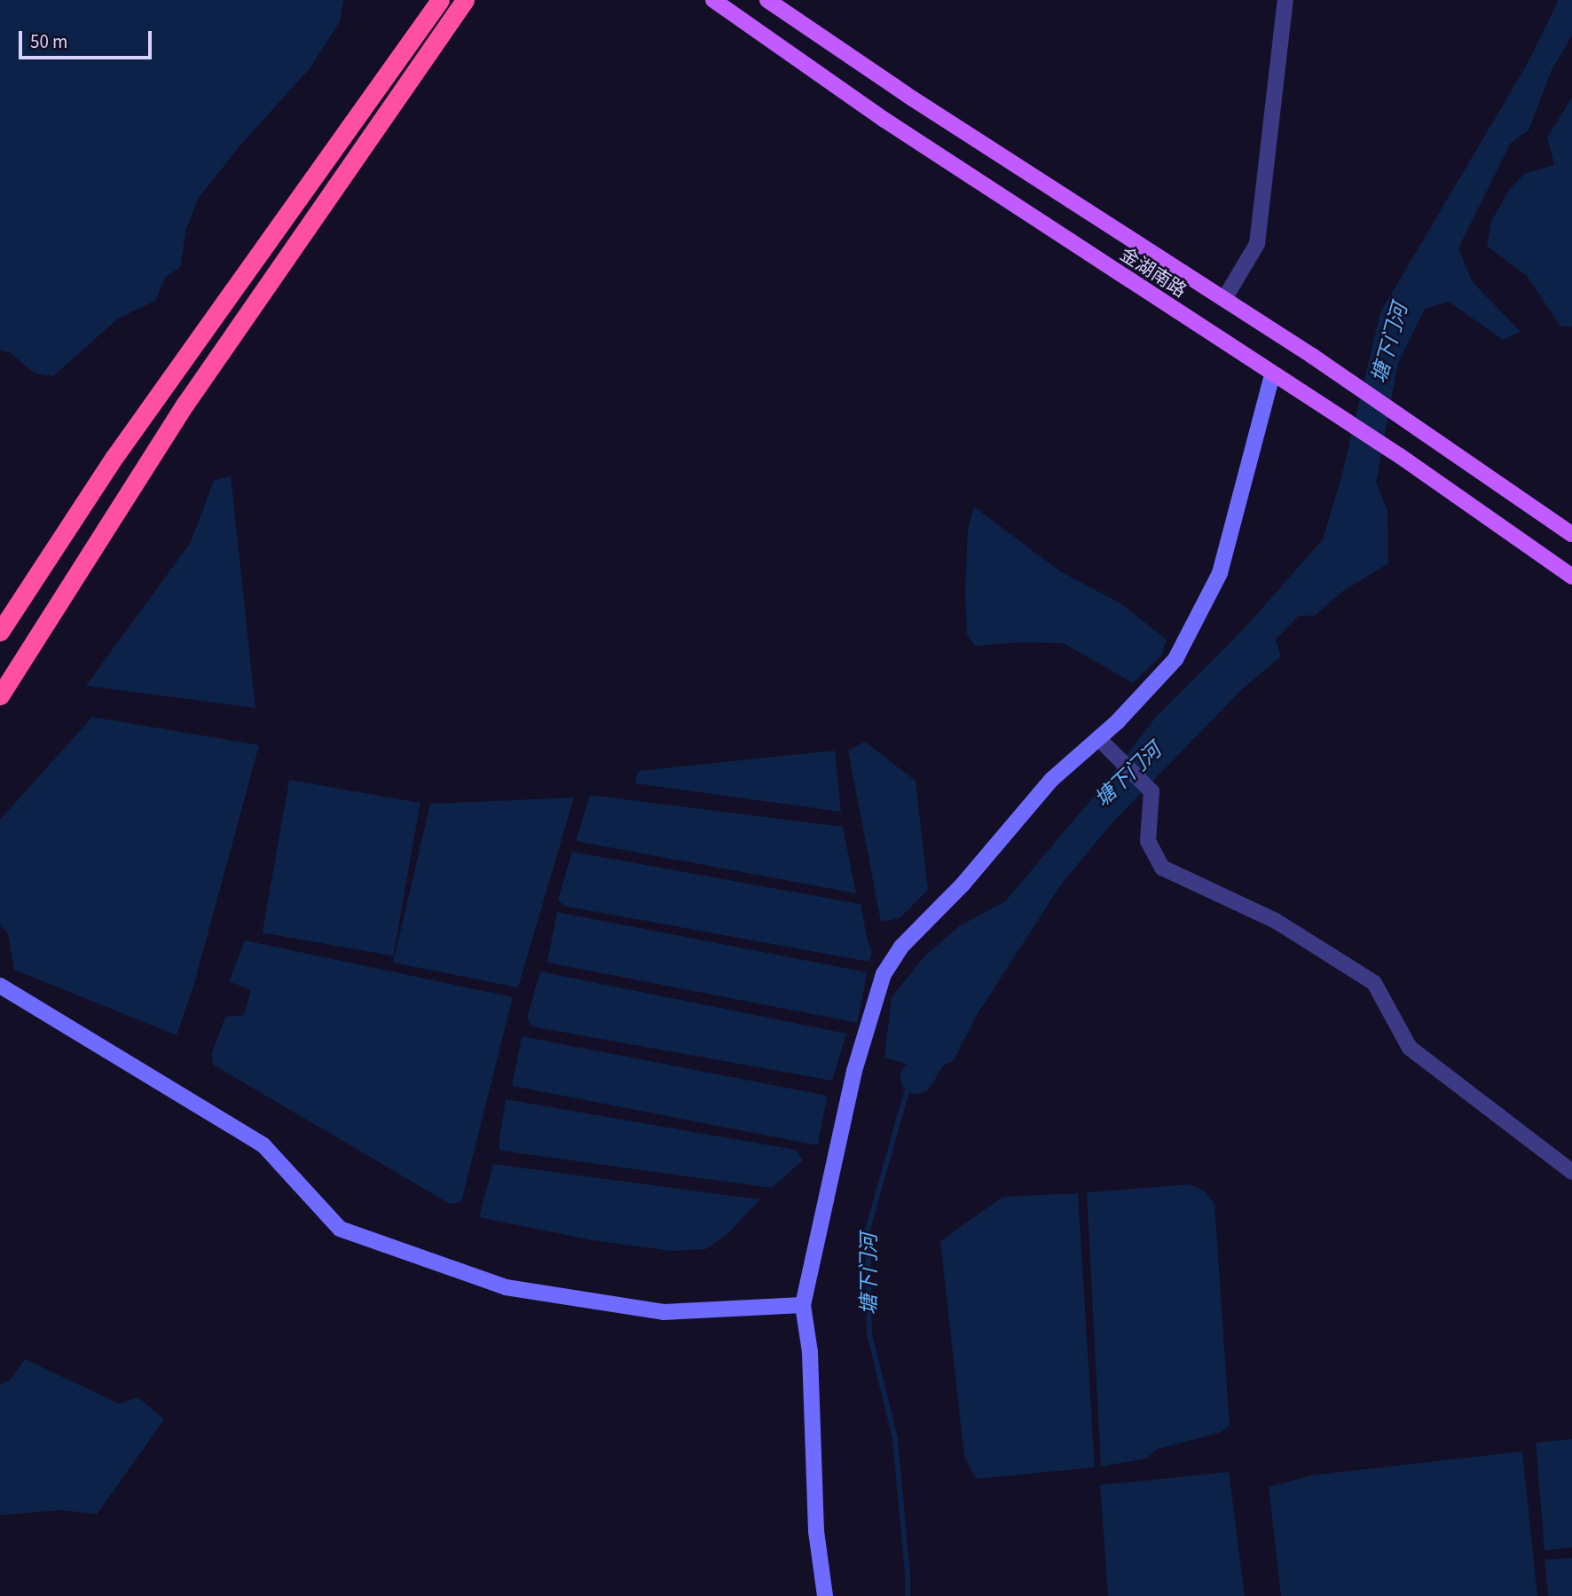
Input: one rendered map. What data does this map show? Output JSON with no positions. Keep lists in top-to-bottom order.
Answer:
{
  "streets": {
    "main road": ["金湖南路"]
  },
  "water": ["塘下门河"],
  "scale_bar": "50 m"
}
